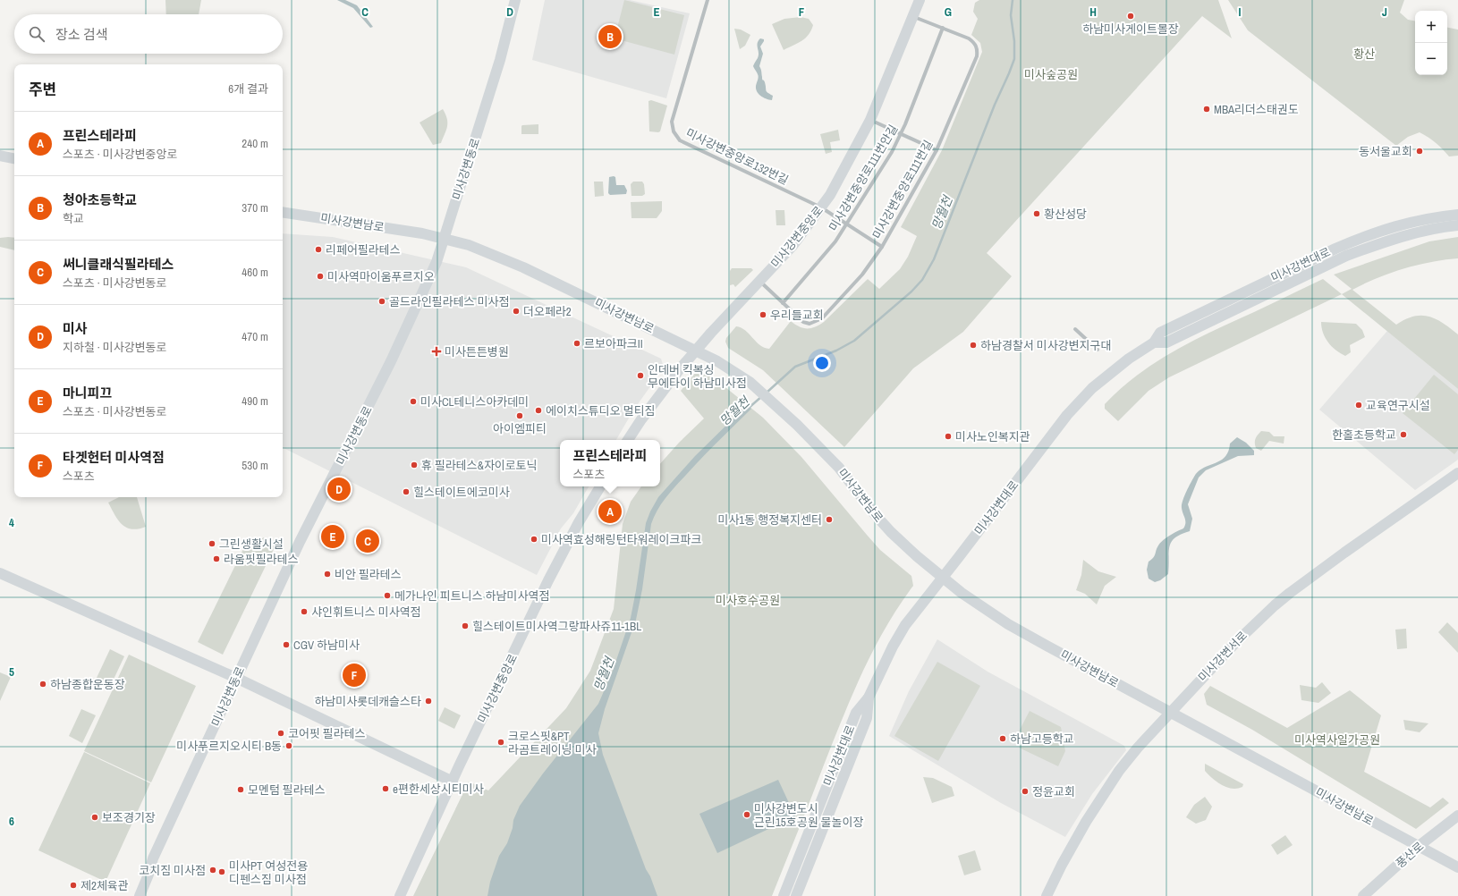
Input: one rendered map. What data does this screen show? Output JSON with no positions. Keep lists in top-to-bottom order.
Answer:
{
  "streets": {
    "main road": [
      "미사강변동로",
      "미사강변남로",
      "미사강변중앙로",
      "미사강변대로",
      "미사강변서로",
      "풍산로"
    ],
    "street": ["미사강변중앙로132번길", "미사강변중앙로111번안길", "미사강변중앙로111번길"]
  },
  "crossings": [
    ["미사강변중앙로132번길", "미사강변중앙로111번안길"],
    ["미사강변중앙로132번길", "미사강변중앙로111번길"],
    ["미사강변중앙로132번길", "미사강변중앙로"],
    ["미사강변동로", "미사강변남로"],
    ["미사강변중앙로111번안길", "미사강변중앙로111번길"],
    ["미사강변중앙로111번길", "미사강변중앙로"],
    ["미사강변남로", "미사강변중앙로"],
    ["미사강변남로", "미사강변대로"],
    ["미사강변남로", "미사강변서로"],
    ["미사강변남로", "풍산로"]
  ],
  "water": ["망월천"],
  "parks": [
    "황산",
    "미사숲공원",
    "미사호수공원",
    "미사역사일가공원"
  ],
  "places": {
    "other": [
      "하남미사게이트볼장",
      "MBA리더스태권도",
      "동서울교회",
      "황산성당",
      "리페어필라테스",
      "미사역마이움푸르지오",
      "골드라인필라테스 미사점",
      "더오페라2",
      "우리들교회",
      "르보아파크II",
      "하남경찰서 미사강변지구대",
      "인데버 킥복싱 무에타이 하남미사점",
      "미사CL테니스아카데미",
      "교육연구시설",
      "에이치스튜디오 멀티짐",
      "아이엠피티",
      "한홀초등학교",
      "미사노인복지관",
      "휴 필라테스&자이로토닉",
      "힐스테이트에코미사",
      "미사1동 행정복지센터",
      "미사역효성해링턴타워레이크파크",
      "그린생활시설",
      "라움핏필라테스",
      "비안 필라테스",
      "메가나인 피트니스 하남미사역점",
      "샤인휘트니스 미사역점",
      "힐스테이트미사역그랑파사쥬11-1BL",
      "CGV 하남미사",
      "하남종합운동장",
      "하남미사롯데캐슬스타",
      "코어핏 필라테스",
      "하남고등학교",
      "크로스핏&PT 라곰트레이닝 미사",
      "미사푸르지오시티 B동",
      "e편한세상시티미사",
      "모멘텀 필라테스",
      "정윤교회",
      "미사강변도시 근린15호공원 물놀이장",
      "보조경기장",
      "코치짐 미사점",
      "미사PT 여성전용 디펜스짐 미사점",
      "제2체육관"
    ],
    "health": ["미사튼튼병원"]
  },
  "page": {
    "map_buttons": ["+", "−"],
    "search": "장소 검색",
    "pins": [
      "B",
      "D",
      "A",
      "E",
      "C",
      "F"
    ],
    "heading": ["주변", "6개 결과"],
    "list": [
      {
        "mark": "A",
        "name": "프린스테라피",
        "note": "스포츠 · 미사강변중앙로",
        "value": "240 m"
      },
      {
        "mark": "B",
        "name": "청아초등학교",
        "note": "학교",
        "value": "370 m"
      },
      {
        "mark": "C",
        "name": "써니클래식필라테스",
        "note": "스포츠 · 미사강변동로",
        "value": "460 m"
      },
      {
        "mark": "D",
        "name": "미사",
        "note": "지하철 · 미사강변동로",
        "value": "470 m"
      },
      {
        "mark": "E",
        "name": "마니피끄",
        "note": "스포츠 · 미사강변동로",
        "value": "490 m"
      },
      {
        "mark": "F",
        "name": "타겟헌터 미사역점",
        "note": "스포츠",
        "value": "530 m"
      }
    ],
    "popup": ["프린스테라피", "스포츠"]
  },
  "grid": {
    "columns": [
      "C",
      "D",
      "E",
      "F",
      "G",
      "H",
      "I",
      "J"
    ],
    "rows": ["4", "5", "6"]
  }
}
